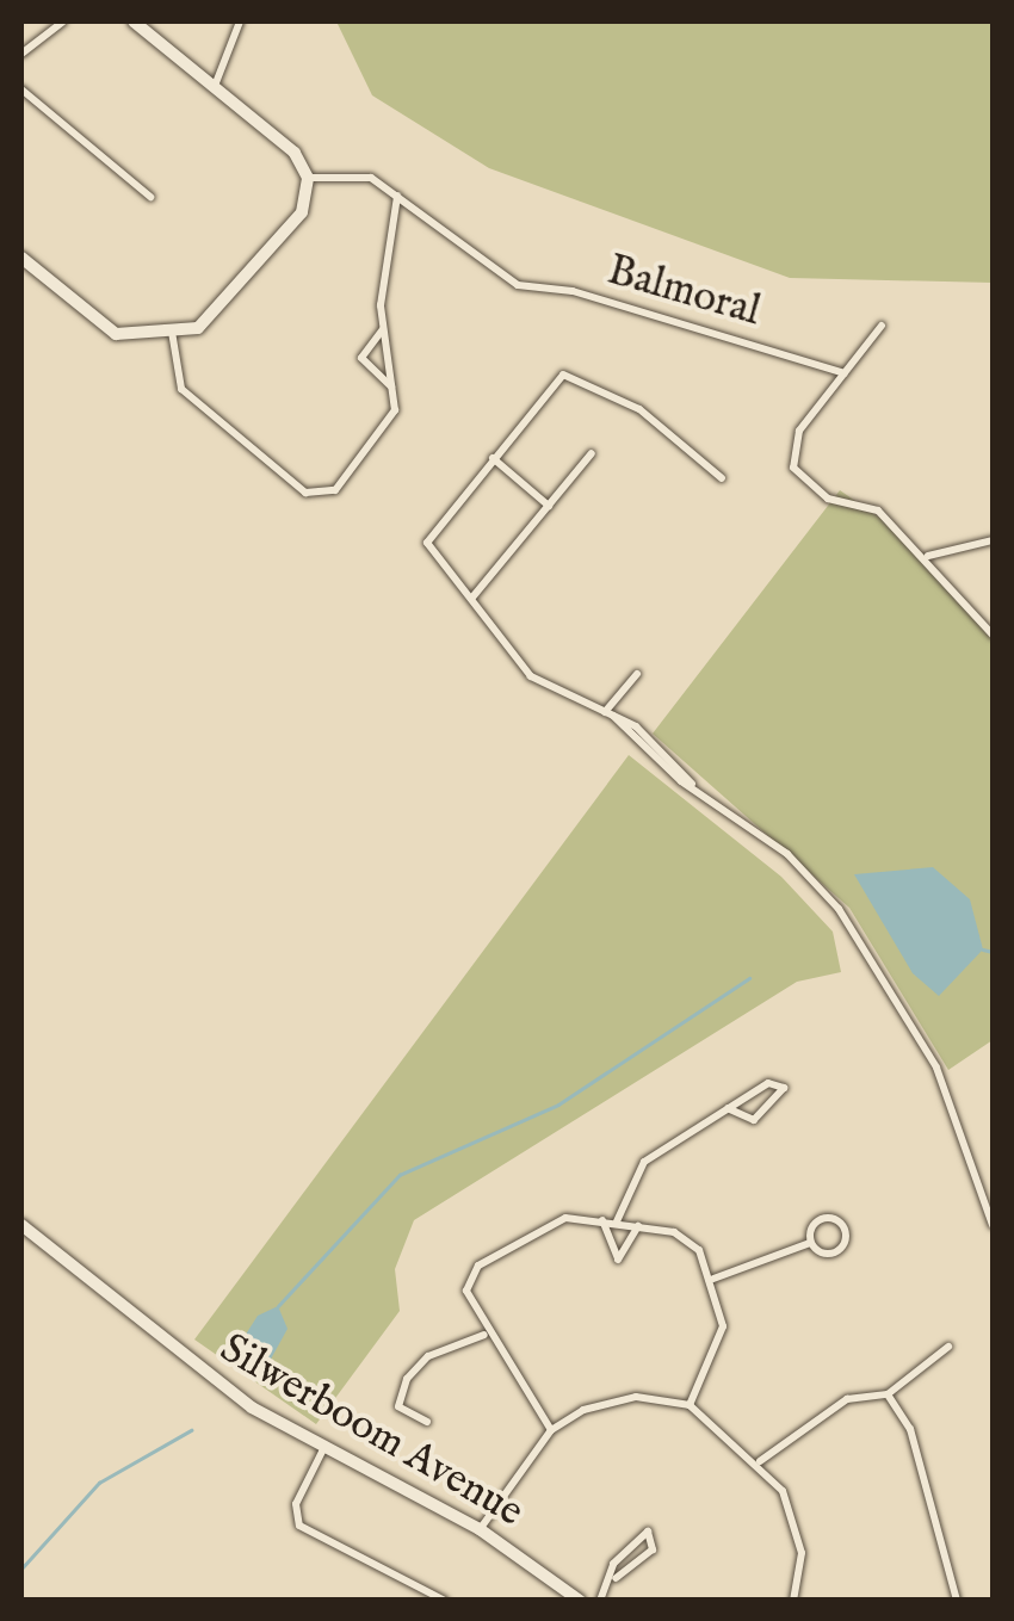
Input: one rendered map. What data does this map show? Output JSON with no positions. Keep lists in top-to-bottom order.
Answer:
{
  "streets": {
    "street": ["Balmoral", "Silwerboom Avenue"]
  }
}
